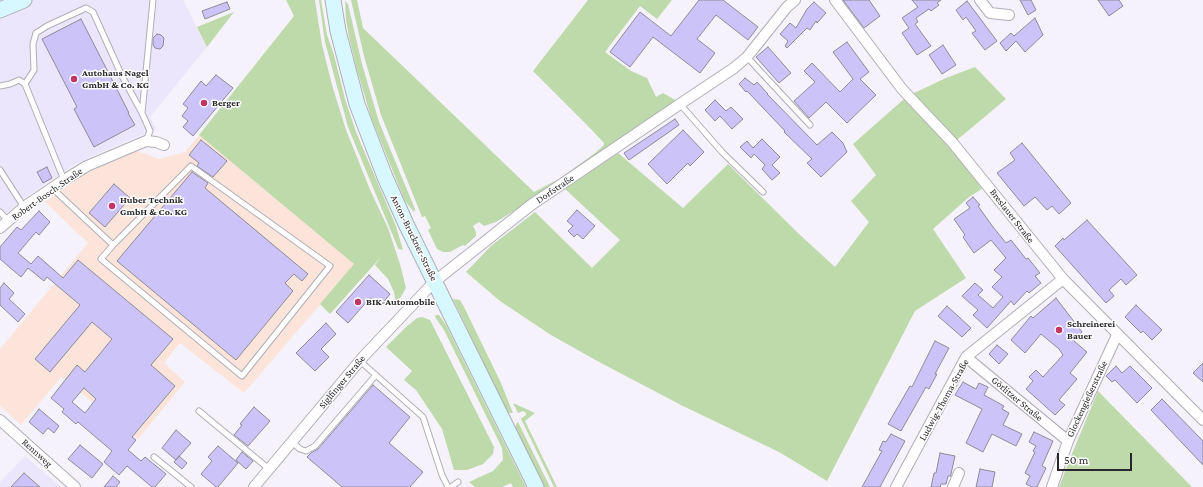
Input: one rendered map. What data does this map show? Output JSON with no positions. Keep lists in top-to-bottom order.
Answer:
{
  "streets": {
    "main road": ["Anton-Bruckner-Straße"],
    "street": [
      "Dorfstraße",
      "Robert-Bosch-Straße",
      "Breslauer Straße",
      "Siglfinger Straße",
      "Görlitzer Straße",
      "Glockengießerstraße",
      "Ludwig-Thoma-Straße",
      "Rennweg"
    ]
  },
  "crossings": [
    ["Dorfstraße", "Anton-Bruckner-Straße"],
    ["Dorfstraße", "Siglfinger Straße"],
    ["Breslauer Straße", "Glockengießerstraße"],
    ["Breslauer Straße", "Ludwig-Thoma-Straße"],
    ["Anton-Bruckner-Straße", "Siglfinger Straße"],
    ["Görlitzer Straße", "Glockengießerstraße"],
    ["Görlitzer Straße", "Ludwig-Thoma-Straße"]
  ],
  "places": [
    "Autohaus Nagel GmbH & Co. KG",
    "Berger",
    "Huber Technik GmbH & Co. KG",
    "BIK-Automobile",
    "Schreinerei Bauer"
  ],
  "scale_bar": "50 m"
}
